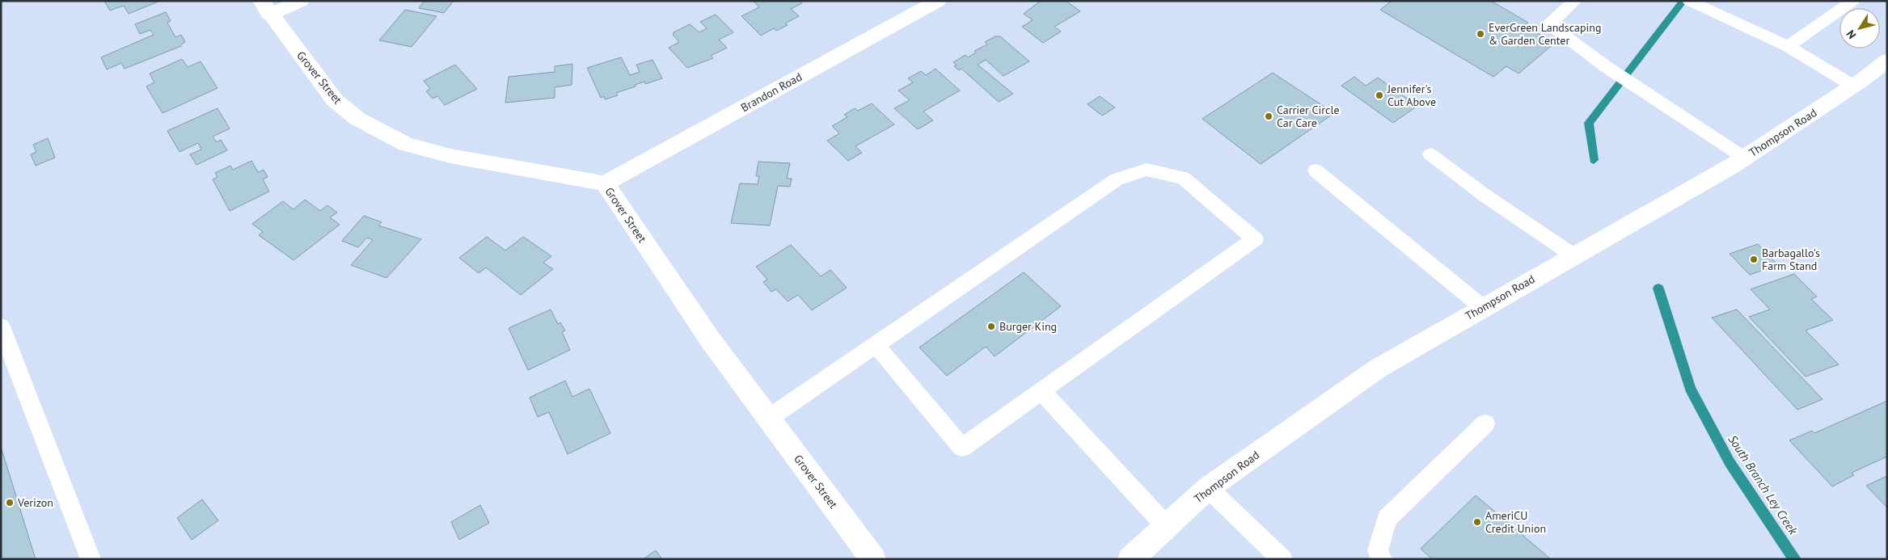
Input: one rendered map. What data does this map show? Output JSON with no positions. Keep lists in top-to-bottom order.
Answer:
{
  "streets": {
    "street": ["Grover Street", "Brandon Road", "Thompson Road"]
  },
  "crossings": [
    ["Grover Street", "Brandon Road"]
  ],
  "water": ["South Branch Ley Creek"],
  "places": [
    "EverGreen Landscaping & Garden Center",
    "Jennifer's Cut Above",
    "Carrier Circle Car Care",
    "Barbagallo's Farm Stand",
    "Burger King",
    "Verizon",
    "AmeriCU Credit Union"
  ],
  "north": "bottom left"
}
